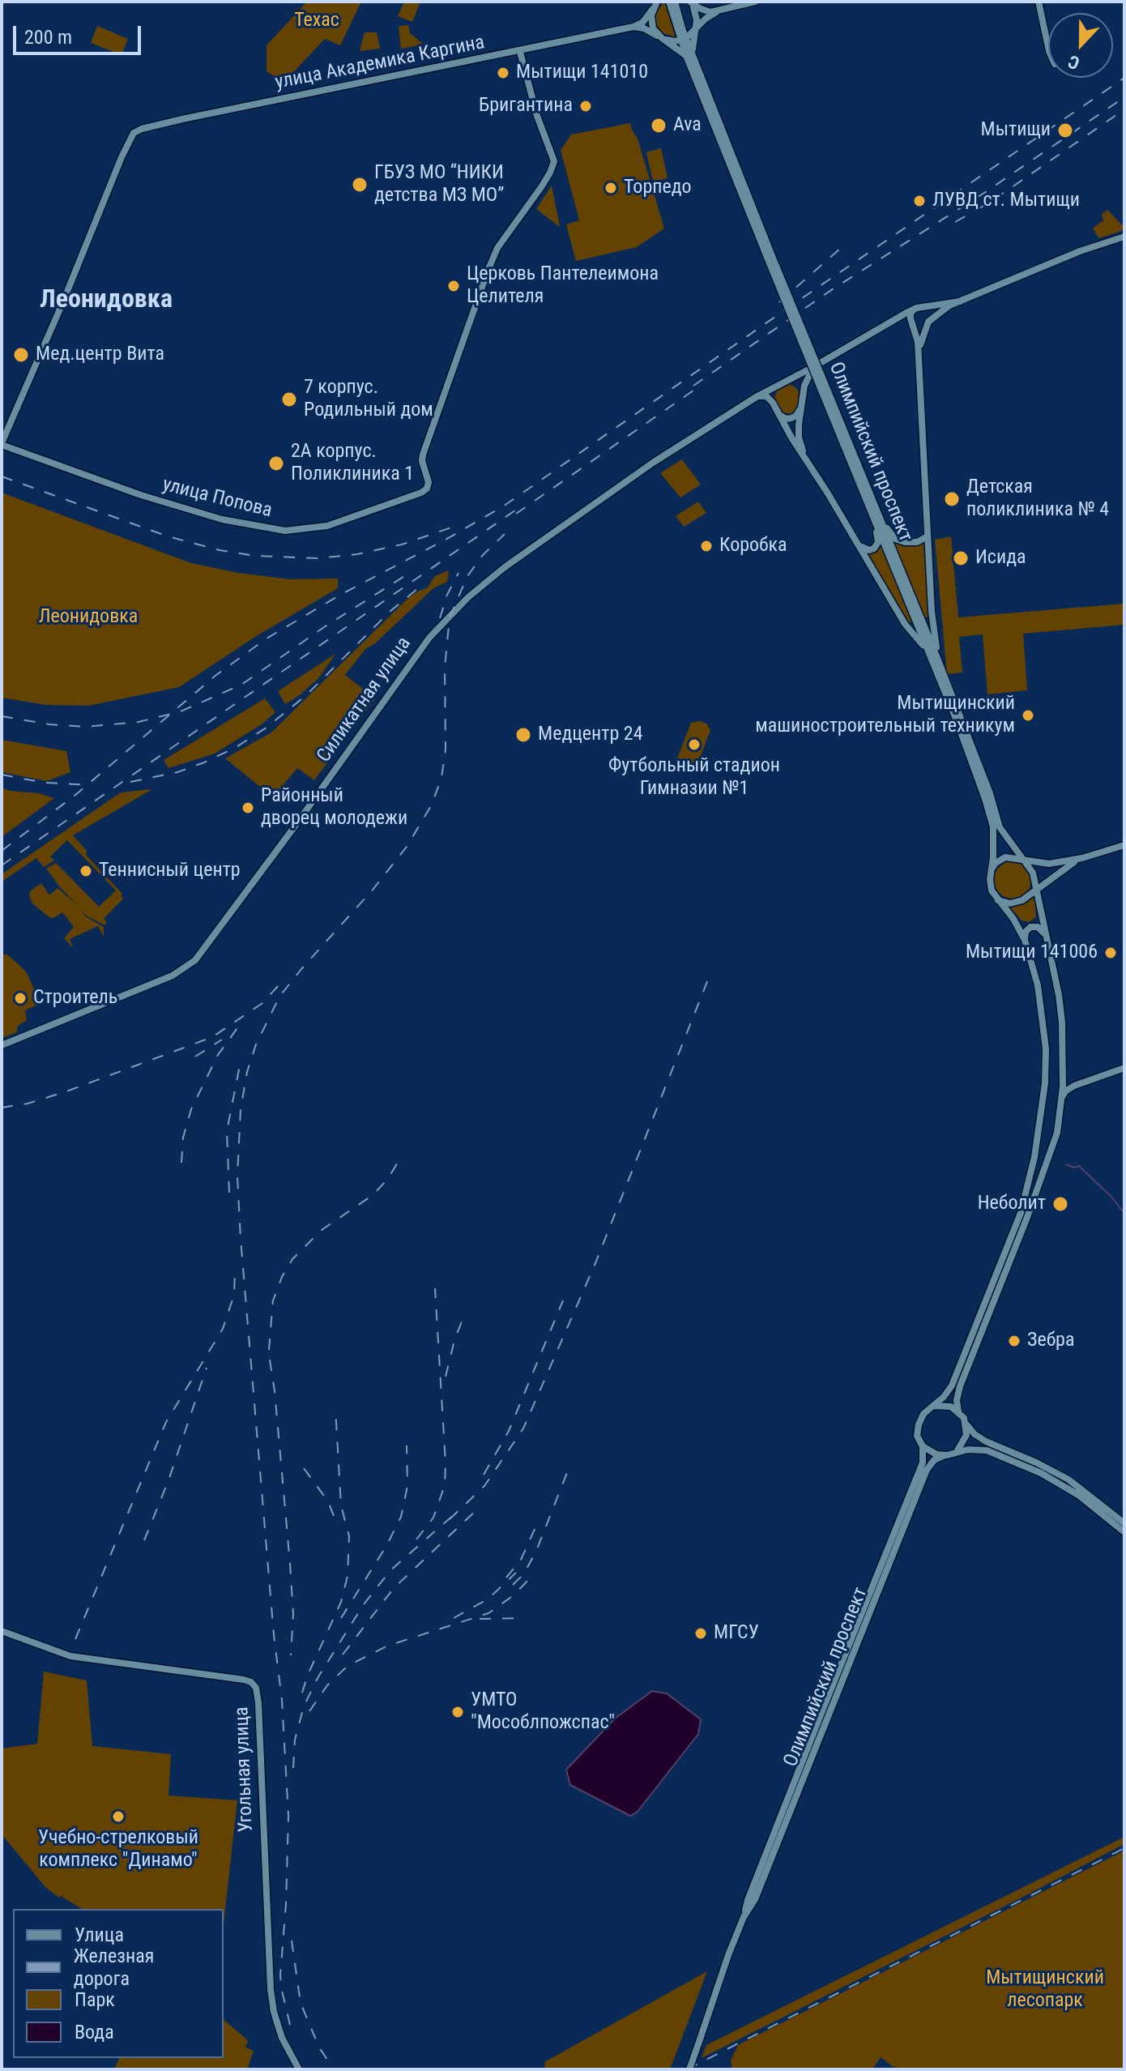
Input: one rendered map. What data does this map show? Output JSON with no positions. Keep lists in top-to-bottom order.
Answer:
{
  "streets": {
    "main road": [
      "улица Академика Каргина",
      "Олимпийский проспект",
      "улица Попова",
      "Силикатная улица",
      "Угольная улица"
    ]
  },
  "crossings": [
    ["улица Академика Каргина", "улица Попова"]
  ],
  "districts": ["Леонидовка"],
  "parks": ["Техас", "Леонидовка", "Мытищинский лесопарк"],
  "places": [
    "Мытищи 141010",
    "Бригантина",
    "Ava",
    "Мытищи",
    "ГБУЗ МО “НИКИ детства МЗ МО”",
    "Торпедо",
    "ЛУВД ст. Мытищи",
    "Церковь Пантелеимона Целителя",
    "Мед.центр Вита",
    "7 корпус. Родильный дом",
    "2А корпус. Поликлиника 1",
    "Детская поликлиника № 4",
    "Коробка",
    "Исида",
    "Мытищинский машиностроительный техникум",
    "Медцентр 24",
    "Футбольный стадион Гимназии №1",
    "Районный дворец молодежи",
    "Теннисный центр",
    "Мытищи 141006",
    "Строитель",
    "Неболит",
    "Зебра",
    "МГСУ",
    "УМТО \"Мособлпожспас\"",
    "Учебно-стрелковый комплекс \"Динамо\""
  ],
  "legend": [
    "Улица",
    "Железная дорога",
    "Парк",
    "Вода"
  ],
  "scale_bar": "200 m",
  "north": "bottom"
}
